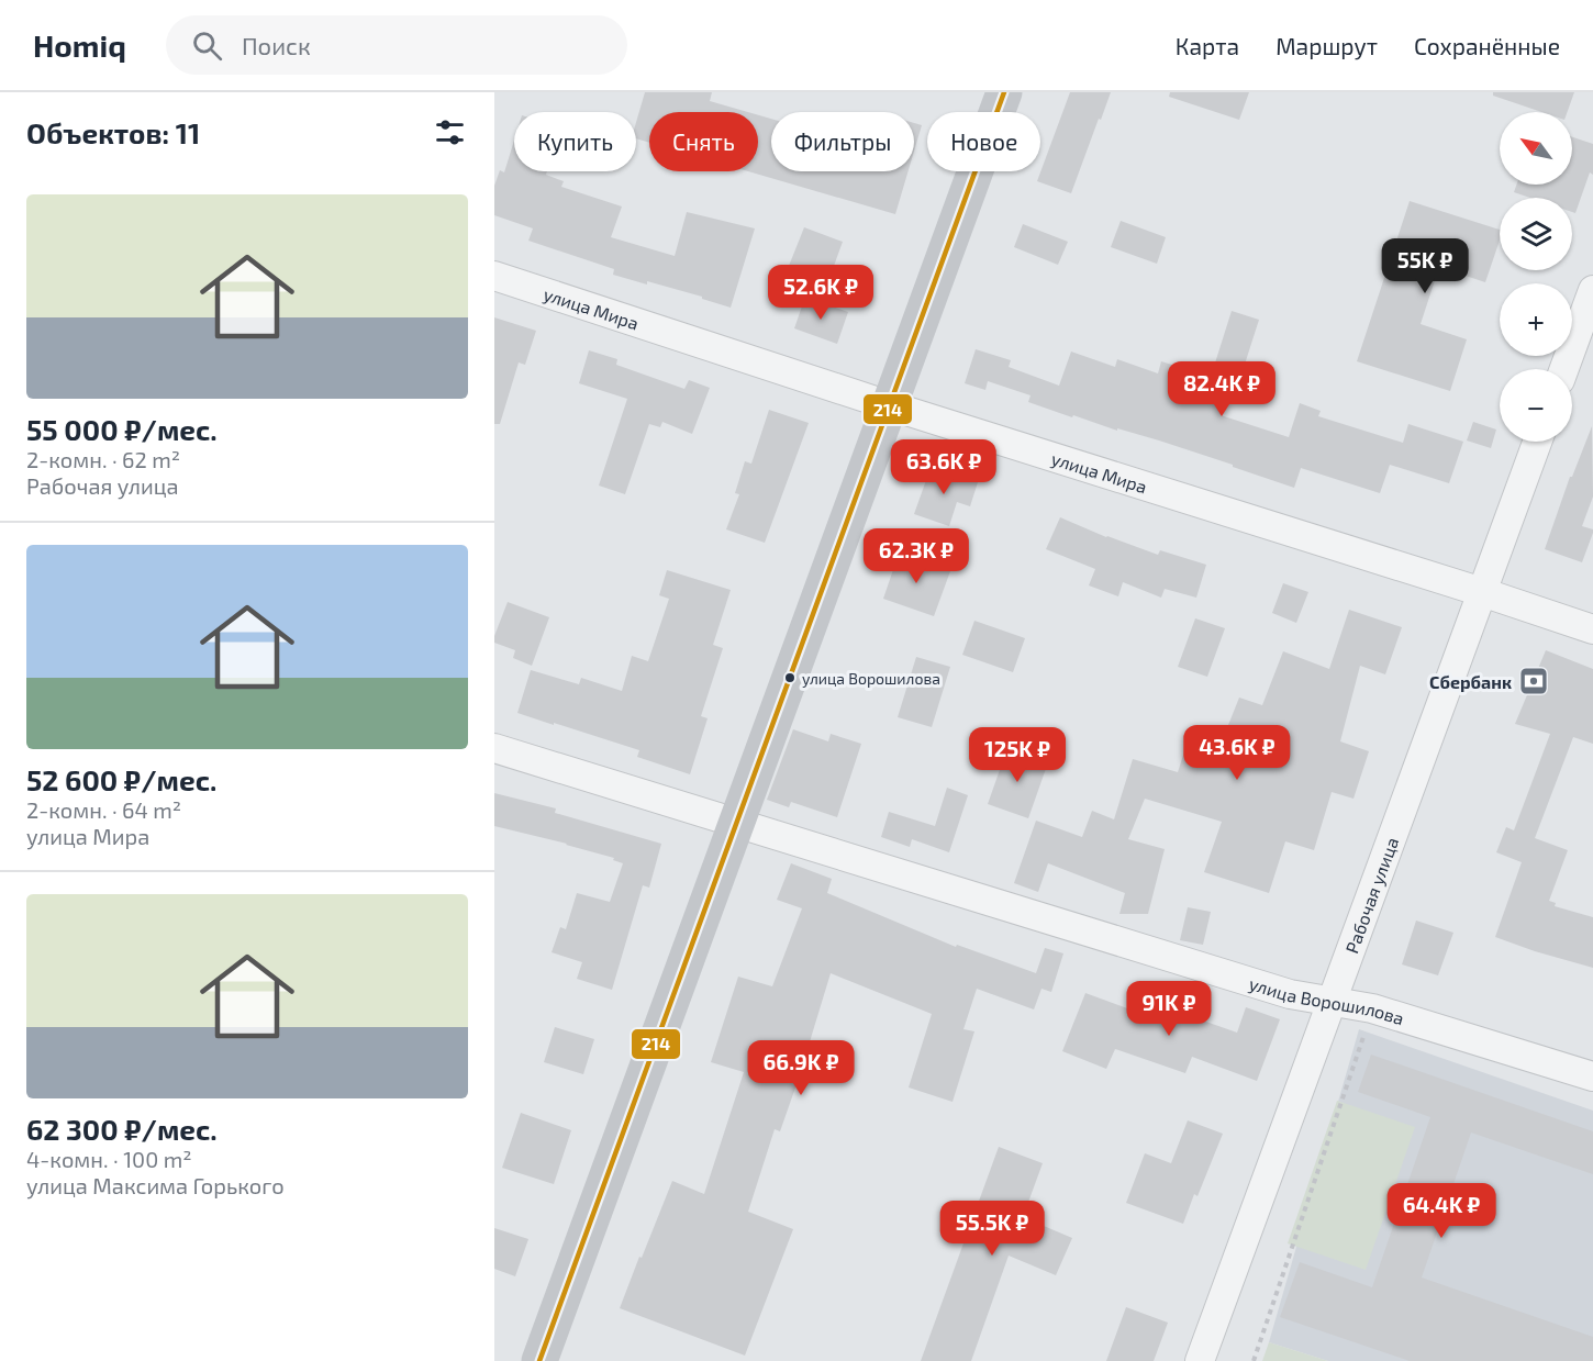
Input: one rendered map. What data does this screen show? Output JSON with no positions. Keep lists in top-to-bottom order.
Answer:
{
  "streets": {
    "street": ["улица Мира", "Рабочая улица", "улица Ворошилова"]
  },
  "crossings": [
    ["улица Мира", "Рабочая улица"],
    ["Рабочая улица", "улица Ворошилова"]
  ],
  "places": {
    "other": ["улица Ворошилова"],
    "bank": ["Сбербанк"]
  },
  "lines": ["transit line 214"],
  "north": "top left",
  "page": {
    "header": "Homiq",
    "search": "Поиск",
    "nav": ["Карта", "Маршрут", "Сохранённые"],
    "heading": "Объектов: 11",
    "map_buttons": ["+", "−"],
    "chip": [
      "Купить",
      "Снять",
      "Фильтры",
      "Новое"
    ],
    "list": [
      {
        "name": "55 000 ₽/мес.",
        "note": "2-комн. · 62 m² · Рабочая улица"
      },
      {
        "name": "52 600 ₽/мес.",
        "note": "2-комн. · 64 m² · улица Мира"
      },
      {
        "name": "62 300 ₽/мес.",
        "note": "4-комн. · 100 m² · улица Максима Горького"
      }
    ],
    "price": [
      "55K ₽",
      "52.6K ₽",
      "82.4K ₽",
      "63.6K ₽",
      "62.3K ₽",
      "43.6K ₽",
      "125K ₽",
      "91K ₽",
      "66.9K ₽",
      "64.4K ₽",
      "55.5K ₽"
    ]
  }
}
